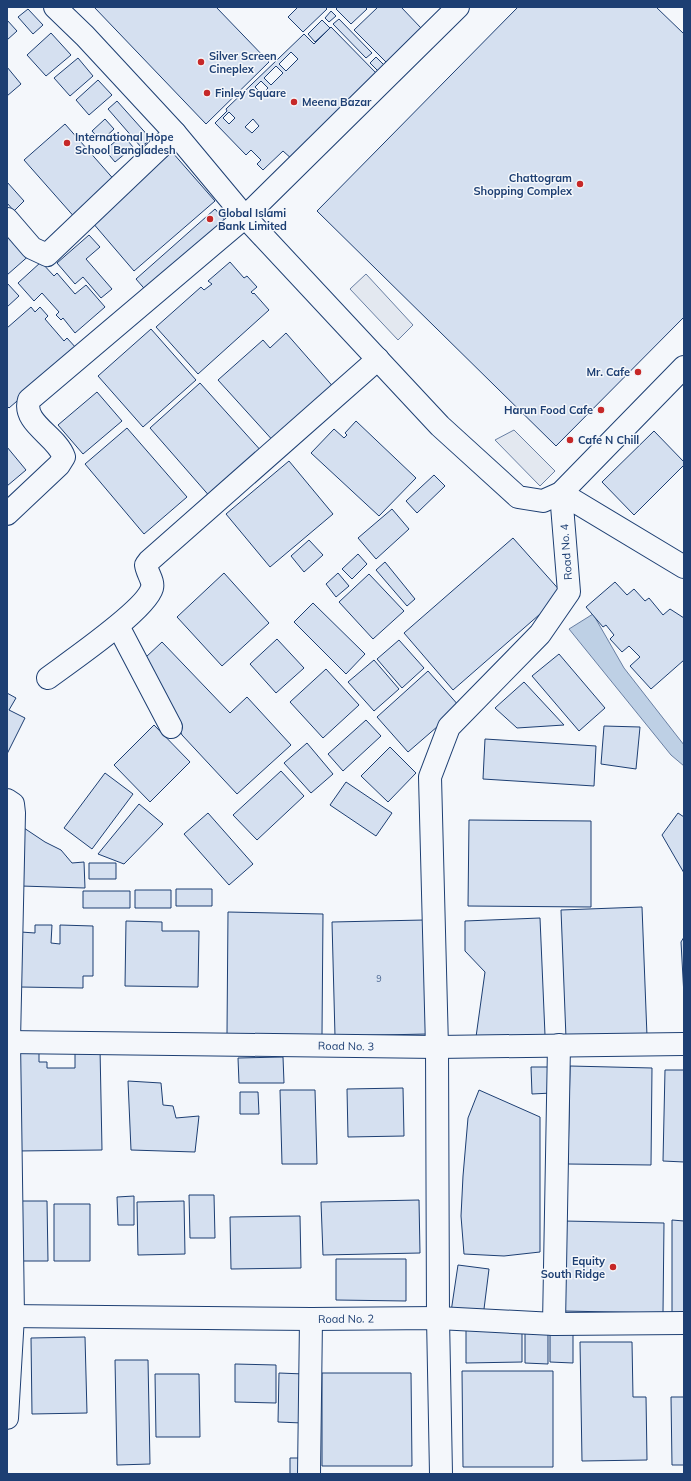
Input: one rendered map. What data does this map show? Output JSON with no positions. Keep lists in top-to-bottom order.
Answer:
{
  "streets": {
    "street": ["Road No. 4", "Road No. 3", "Road No. 2"]
  },
  "crossings": [
    ["Road No. 4", "Road No. 3"]
  ],
  "places": [
    "Silver Screen Cineplex",
    "Finley Square",
    "Meena Bazar",
    "International Hope School Bangladesh",
    "Chattogram Shopping Complex",
    "Global Islami Bank Limited",
    "Mr. Cafe",
    "Harun Food Cafe",
    "Cafe N Chill",
    "Equity South Ridge"
  ],
  "house_numbers": ["9"]
}
